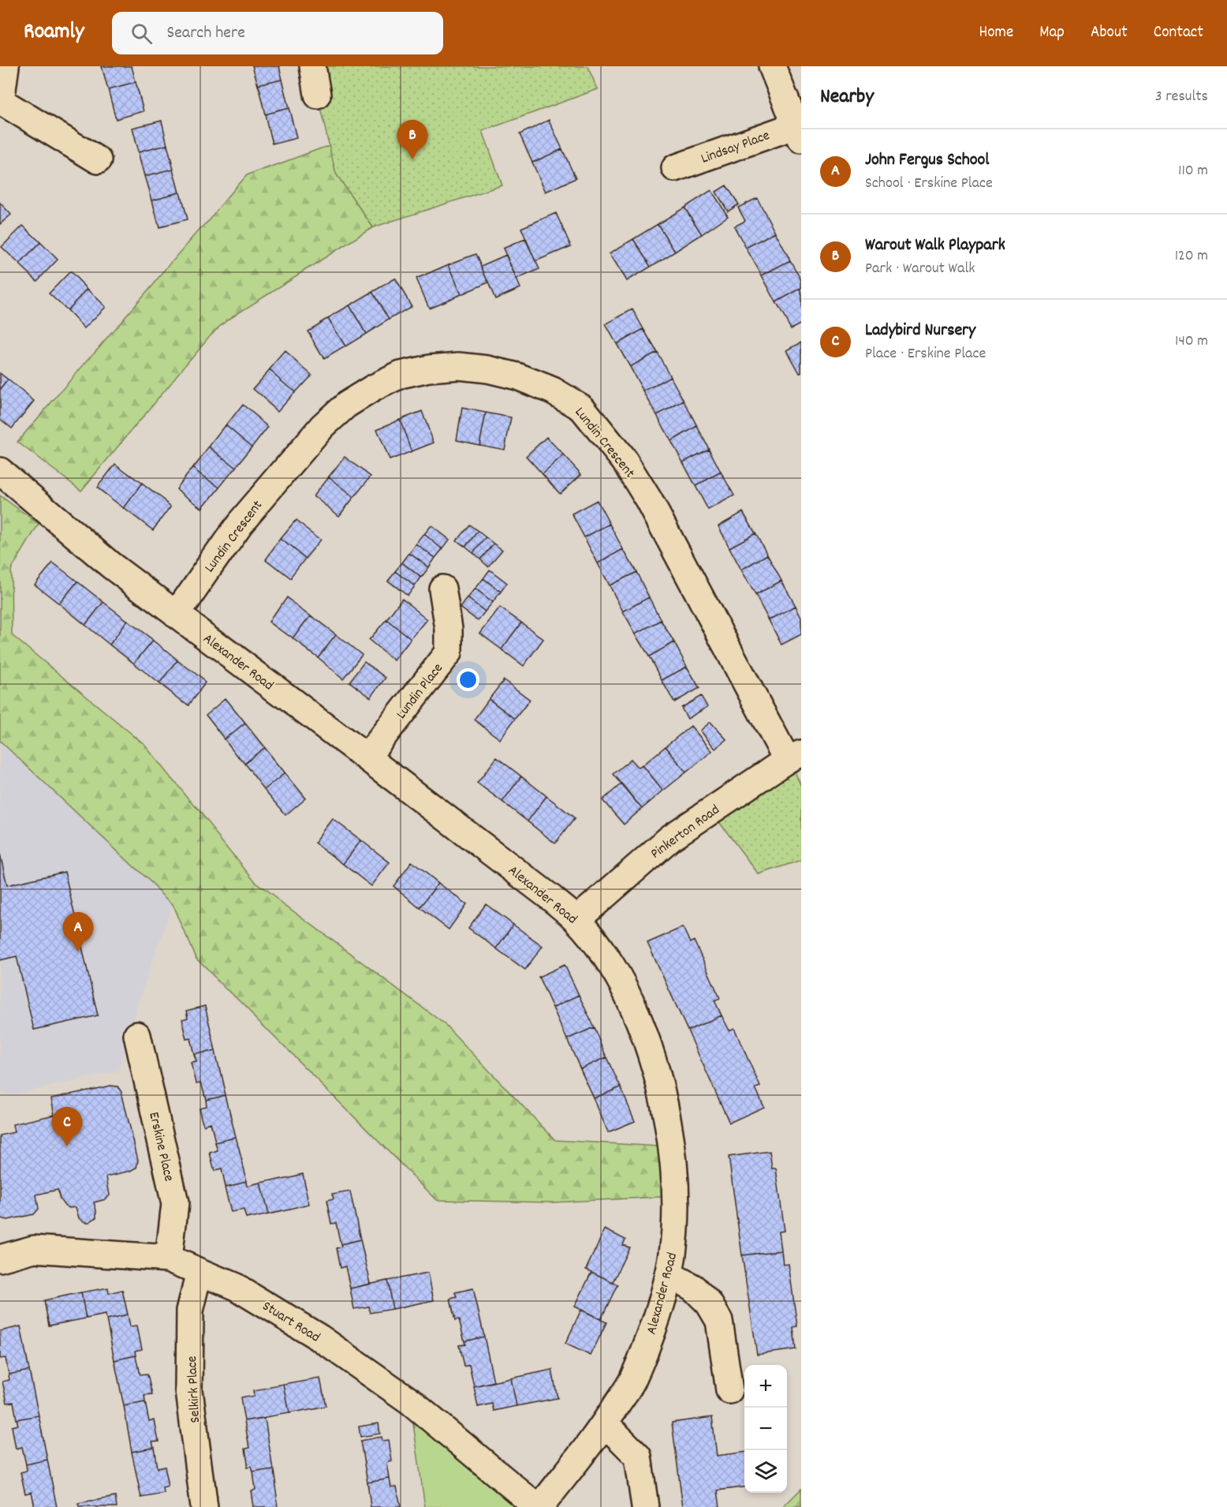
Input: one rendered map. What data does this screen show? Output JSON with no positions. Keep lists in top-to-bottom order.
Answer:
{
  "streets": {
    "street": [
      "Lindsay Place",
      "Lundin Crescent",
      "Alexander Road",
      "Lundin Place",
      "Pinkerton Road",
      "Erskine Place",
      "Stuart Road",
      "Selkirk Place"
    ]
  },
  "crossings": [
    ["Lundin Crescent", "Alexander Road"],
    ["Lundin Crescent", "Pinkerton Road"],
    ["Alexander Road", "Lundin Place"],
    ["Alexander Road", "Pinkerton Road"],
    ["Alexander Road", "Stuart Road"],
    ["Erskine Place", "Stuart Road"],
    ["Stuart Road", "Selkirk Place"]
  ],
  "page": {
    "header": "Roamly",
    "search": "Search here",
    "nav": [
      "Home",
      "Map",
      "About",
      "Contact"
    ],
    "heading": ["Nearby", "3 results"],
    "pins": ["B", "A", "C"],
    "list": [
      {
        "mark": "A",
        "name": "John Fergus School",
        "note": "School · Erskine Place",
        "value": "110 m"
      },
      {
        "mark": "B",
        "name": "Warout Walk Playpark",
        "note": "Park · Warout Walk",
        "value": "120 m"
      },
      {
        "mark": "C",
        "name": "Ladybird Nursery",
        "note": "Place · Erskine Place",
        "value": "140 m"
      }
    ],
    "map_buttons": ["+", "−"]
  }
}
